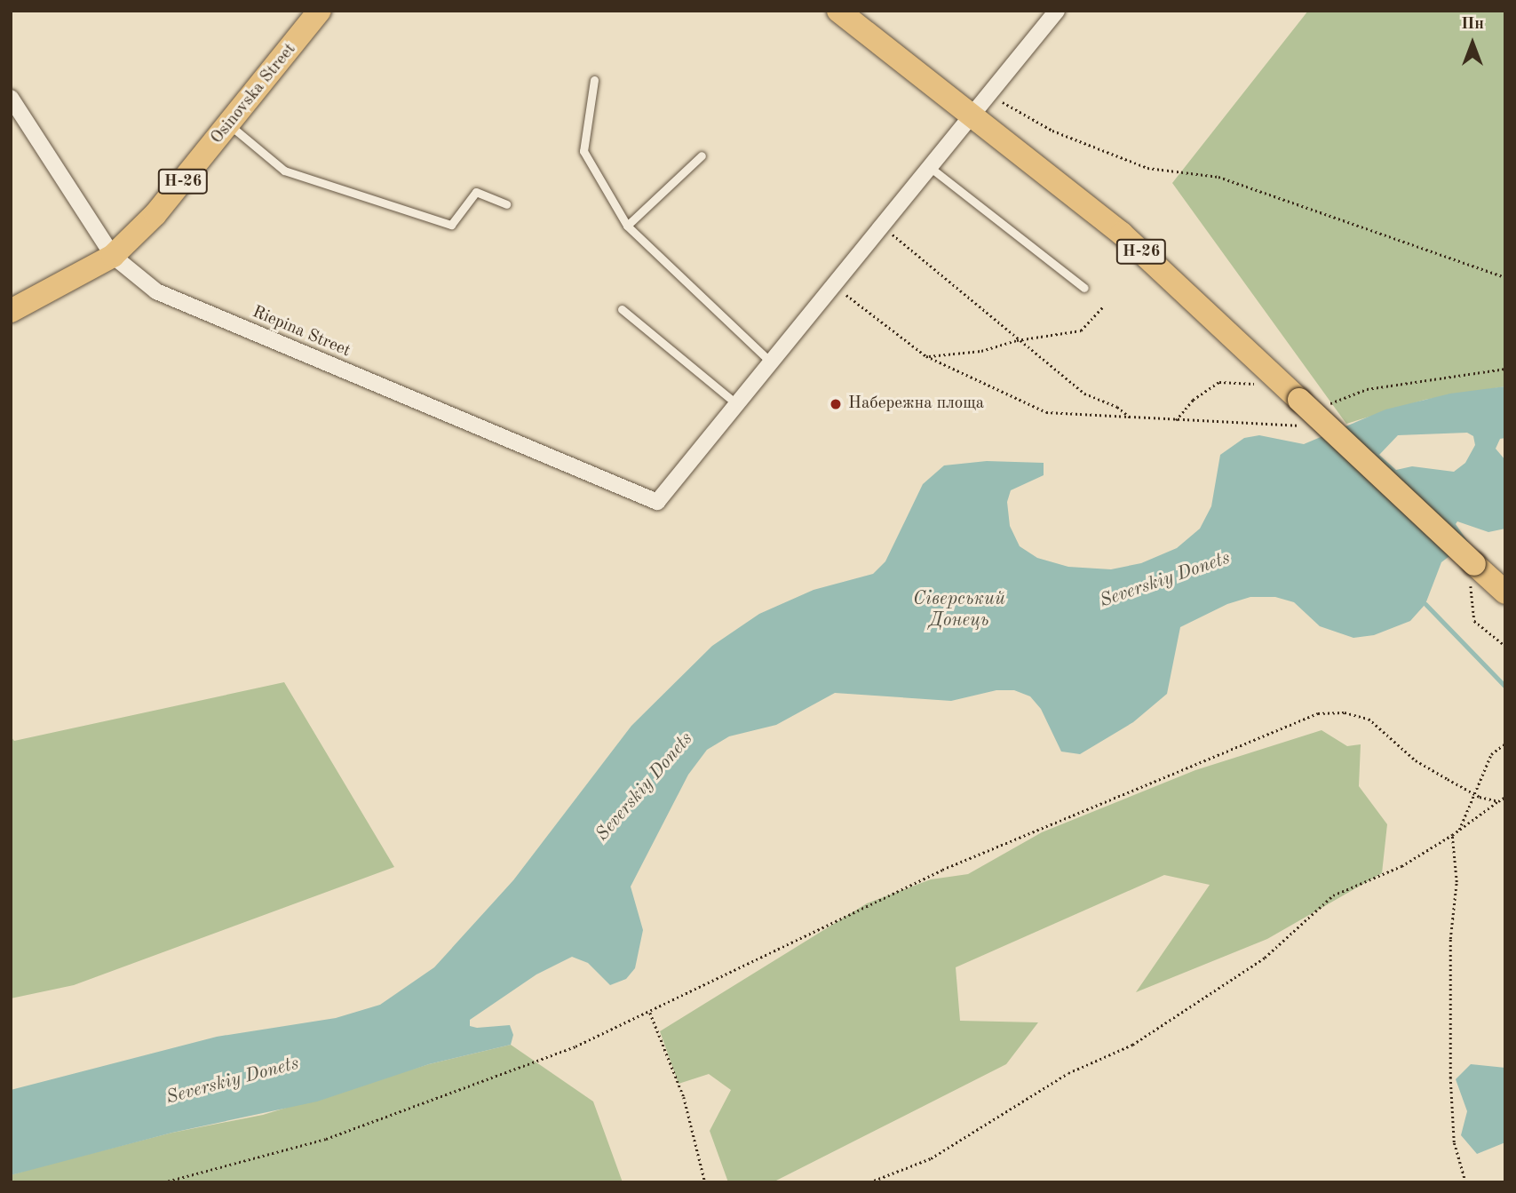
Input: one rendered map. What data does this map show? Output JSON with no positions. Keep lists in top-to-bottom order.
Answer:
{
  "streets": {
    "main road": ["Osinovska Street", "Н-26"],
    "street": ["Riepina Street"]
  },
  "crossings": [
    ["Osinovska Street", "Riepina Street"]
  ],
  "water": ["Severskiy Donets", "Сіверський Донець"],
  "places": ["Набережна площа"],
  "north": "top"
}
